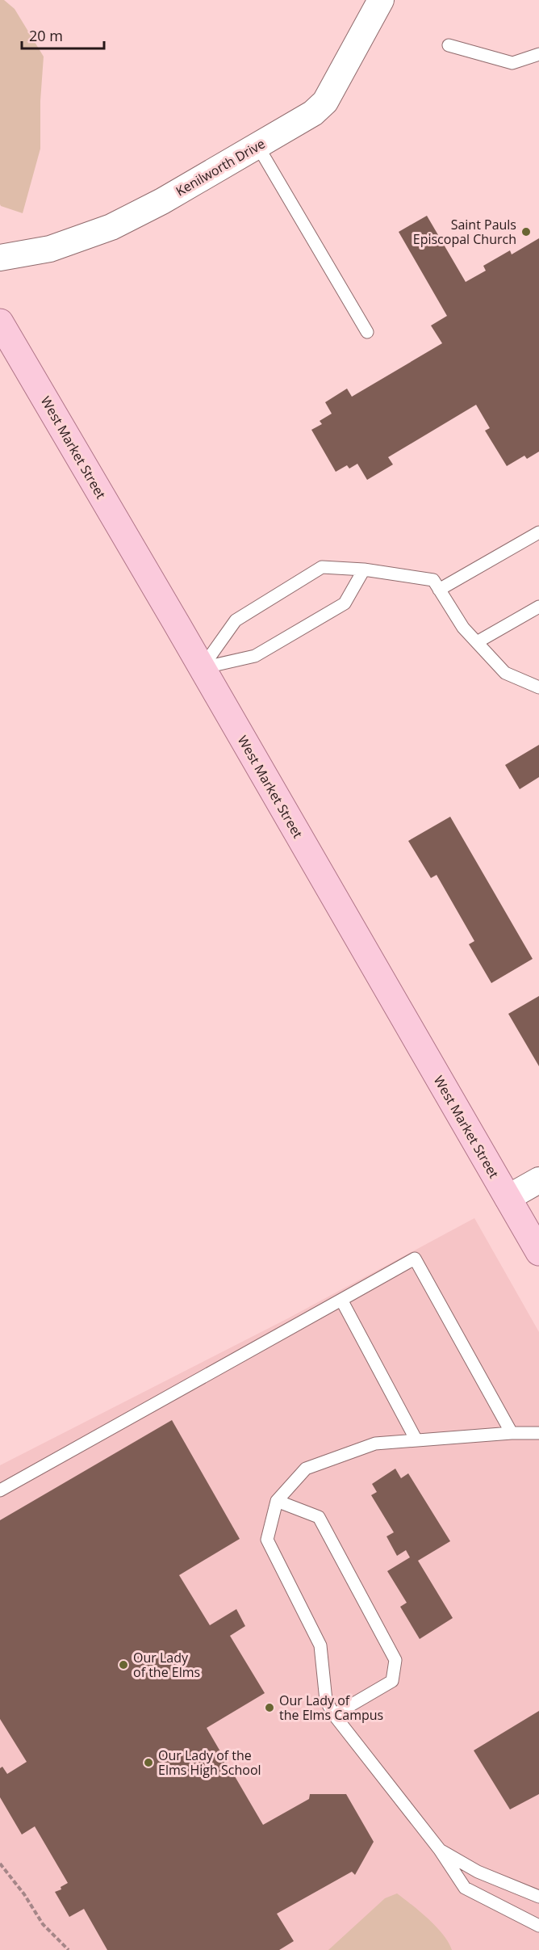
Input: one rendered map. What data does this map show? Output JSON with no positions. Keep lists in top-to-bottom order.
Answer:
{
  "streets": {
    "main road": ["West Market Street"],
    "street": ["Kenilworth Drive"]
  },
  "places": [
    "Saint Pauls Episcopal Church",
    "Our Lady of the Elms",
    "Our Lady of the Elms Campus",
    "Our Lady of the Elms High School"
  ],
  "scale_bar": "20 m"
}
